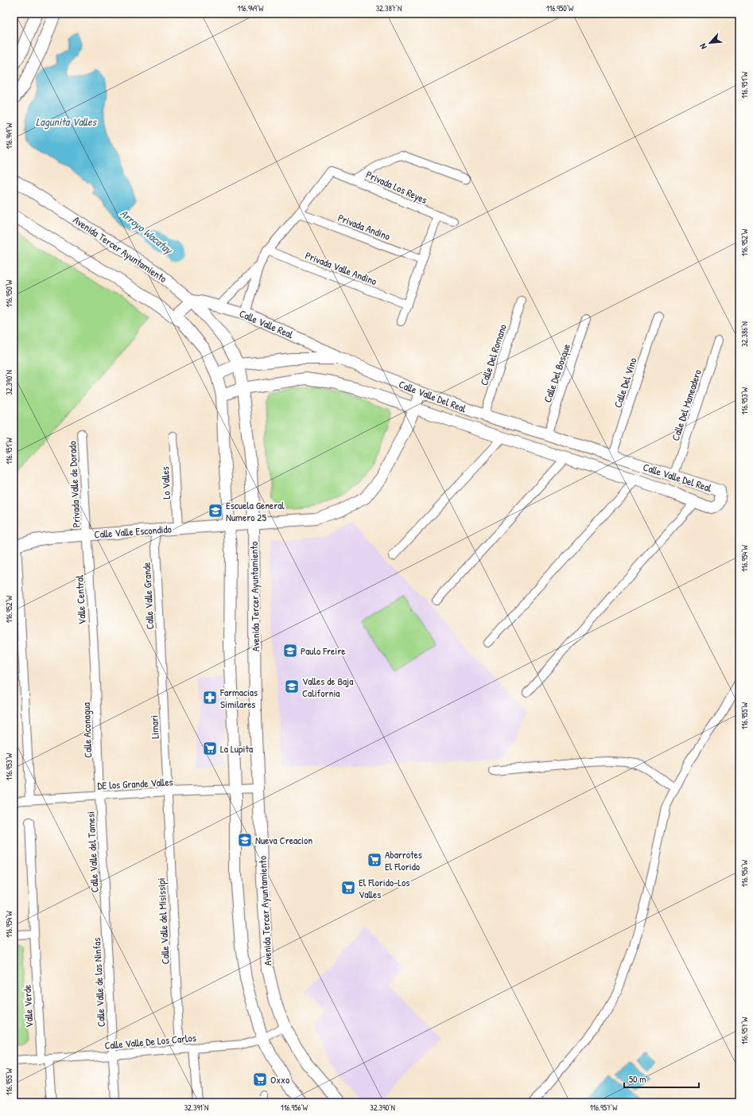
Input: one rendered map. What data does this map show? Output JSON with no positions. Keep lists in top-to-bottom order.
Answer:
{
  "streets": {
    "main road": [
      "Avenida Tercer Ayuntamiento",
      "Calle Valle Real",
      "Calle Valle Del Real",
      "Calle Valle Escondido"
    ],
    "street": [
      "Privada Los Reyes",
      "Privada Andino",
      "Privada Valle Andino",
      "Calle Del Romano",
      "Calle Del Bosque",
      "Calle Del Vino",
      "Calle Del Maneadero",
      "Lo Valles",
      "Privada Valle de Dorado",
      "Calle Valle Grande",
      "Valle Central",
      "Limari",
      "Calle Aconagua",
      "DE los Grande Valles",
      "Calle Valle del Tamesi",
      "Calle Valle del Misissipi",
      "Calle Valle de las Ninfas",
      "Valle Verde",
      "Calle Valle De Los Carlos"
    ]
  },
  "crossings": [
    ["Privada Los Reyes", "Privada Andino"],
    ["Avenida Tercer Ayuntamiento", "Calle Valle Real"],
    ["Avenida Tercer Ayuntamiento", "Calle Valle Del Real"],
    ["Avenida Tercer Ayuntamiento", "Calle Valle Escondido"],
    ["Avenida Tercer Ayuntamiento", "DE los Grande Valles"],
    ["Avenida Tercer Ayuntamiento", "Calle Valle De Los Carlos"],
    ["Calle Valle Real", "Calle Valle Del Real"],
    ["Calle Del Romano", "Calle Valle Del Real"],
    ["Calle Del Bosque", "Calle Valle Del Real"],
    ["Calle Del Vino", "Calle Valle Del Real"],
    ["Calle Valle Del Real", "Calle Del Maneadero"],
    ["Calle Valle Del Real", "Calle Valle Escondido"],
    ["Lo Valles", "Calle Valle Escondido"],
    ["Privada Valle de Dorado", "Calle Valle Escondido"],
    ["Privada Valle de Dorado", "Valle Central"],
    ["Calle Valle Escondido", "Calle Valle Grande"],
    ["Calle Valle Escondido", "Valle Central"],
    ["Calle Valle Grande", "Limari"],
    ["Valle Central", "Calle Aconagua"],
    ["Limari", "DE los Grande Valles"],
    ["Limari", "Calle Valle del Misissipi"],
    ["Calle Aconagua", "DE los Grande Valles"],
    ["Calle Aconagua", "Calle Valle del Tamesi"],
    ["DE los Grande Valles", "Calle Valle del Tamesi"],
    ["DE los Grande Valles", "Calle Valle del Misissipi"],
    ["Calle Valle del Tamesi", "Calle Valle de las Ninfas"],
    ["Calle Valle del Misissipi", "Calle Valle De Los Carlos"],
    ["Calle Valle de las Ninfas", "Calle Valle De Los Carlos"],
    ["Valle Verde", "Calle Valle De Los Carlos"]
  ],
  "water": ["Lagunita Valles", "Arroyo Wacatay"],
  "places": {
    "school or university": [
      "Escuela General Numero 25",
      "Paulo Freire",
      "Valles de Baja California",
      "Nueva Creacion"
    ],
    "pharmacy": ["Farmacias Similares"],
    "supermarket": [
      "La Lupita",
      "Abarrotes El Florido",
      "El Florido-Los Valles",
      "Oxxo"
    ]
  },
  "scale_bar": "50 m",
  "north": "bottom left",
  "coordinates": [
    "116.949°W",
    "32.387°N",
    "116.950°W",
    "116.951°W",
    "116.952°W",
    "32.386°N",
    "32.390°N",
    "116.953°W",
    "116.954°W",
    "116.955°W",
    "116.956°W",
    "116.957°W",
    "32.391°N"
  ]
}
